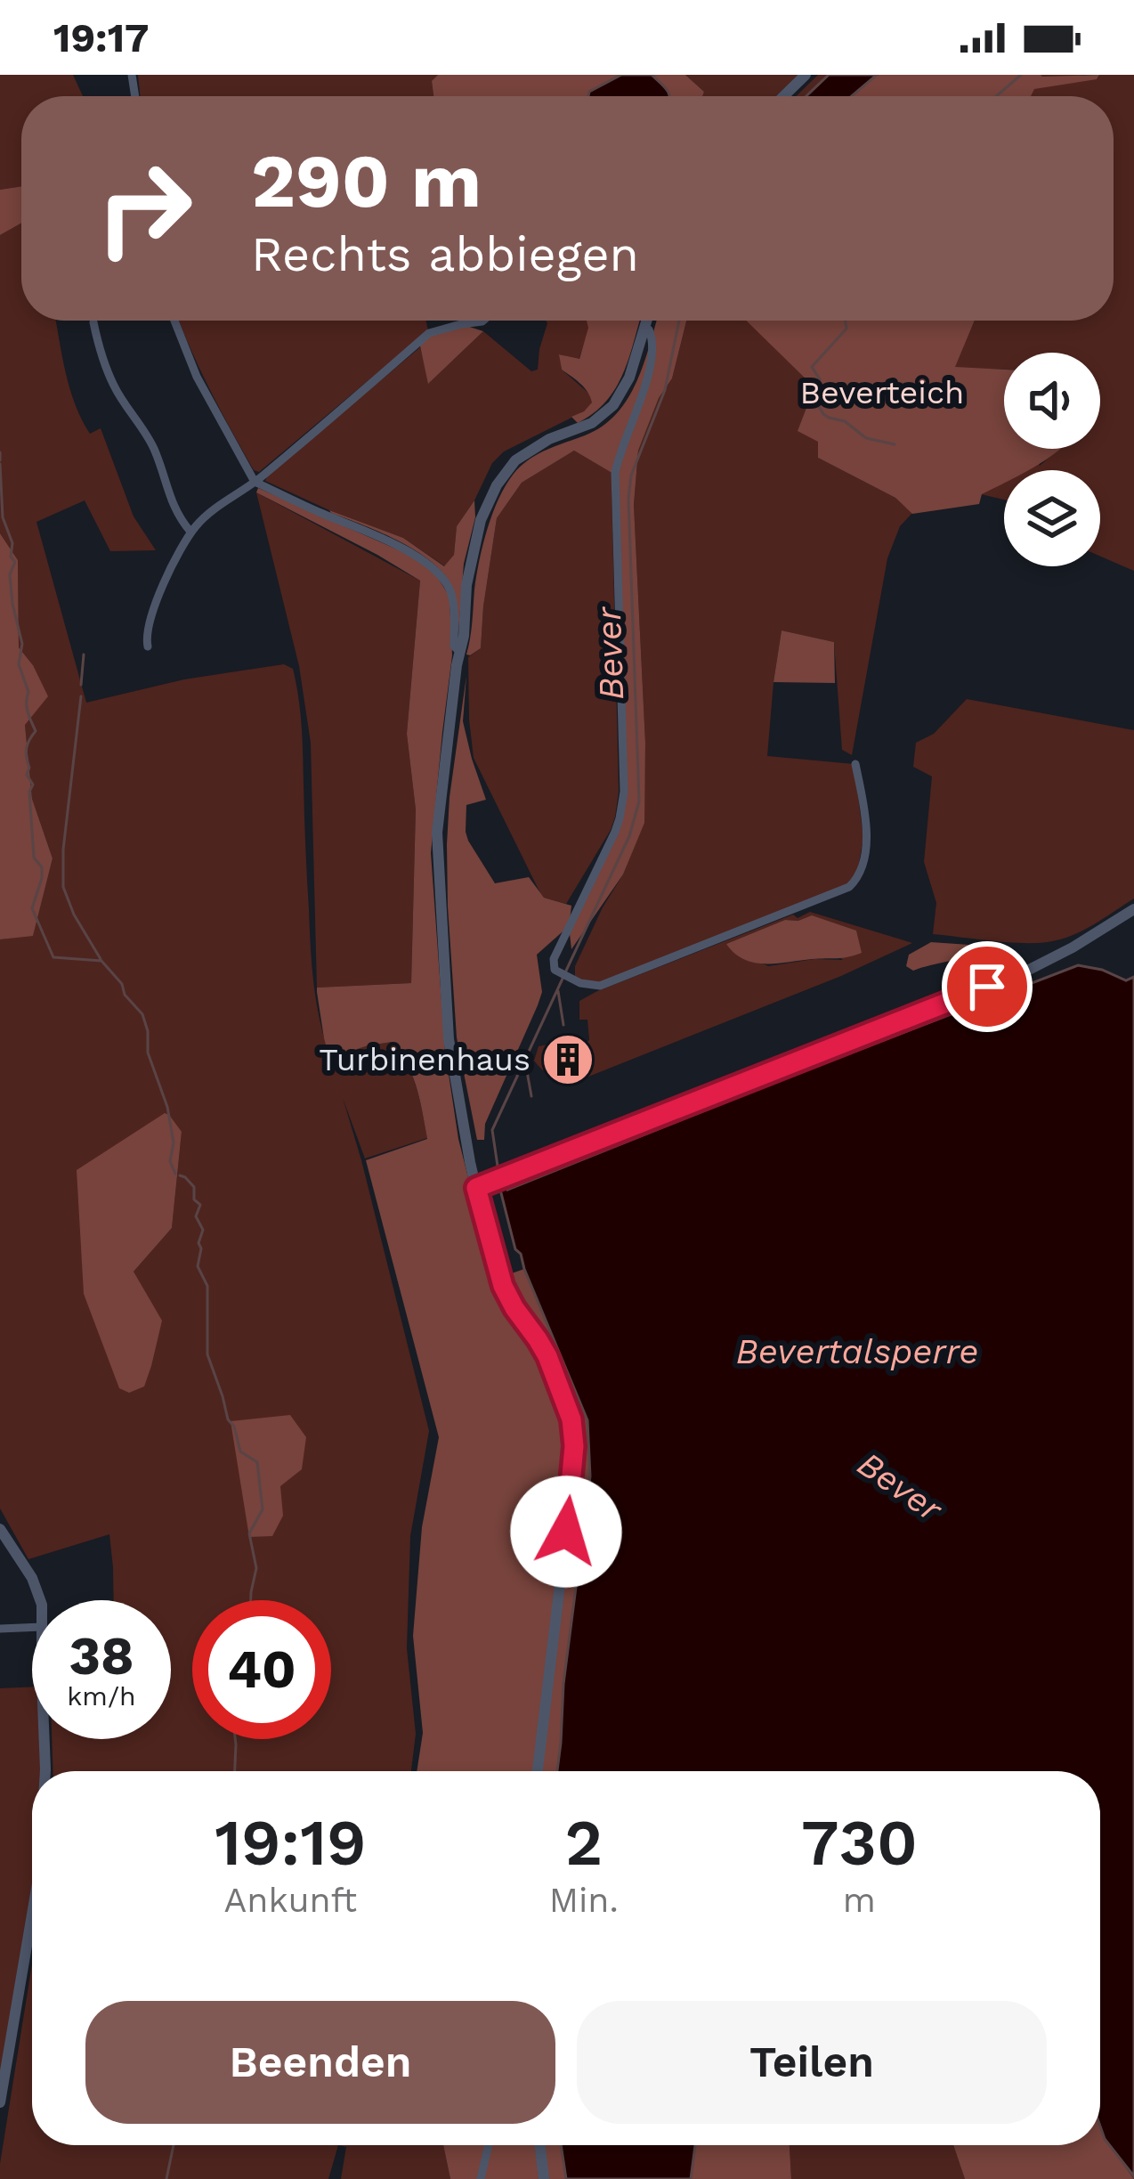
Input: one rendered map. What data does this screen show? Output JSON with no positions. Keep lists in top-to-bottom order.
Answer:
{
  "water": ["Bever", "Bevertalsperre"],
  "parks": ["Beverteich"],
  "places": {
    "building": ["Turbinenhaus"]
  },
  "page": {
    "status": "19:17",
    "turn": ["290 m", "Rechts abbiegen"],
    "speed": "38 km/h",
    "limit": "40",
    "eta": [
      "19:19",
      "Ankunft",
      "2",
      "Min.",
      "730",
      "m"
    ],
    "buttons": ["Beenden", "Teilen"]
  }
}
